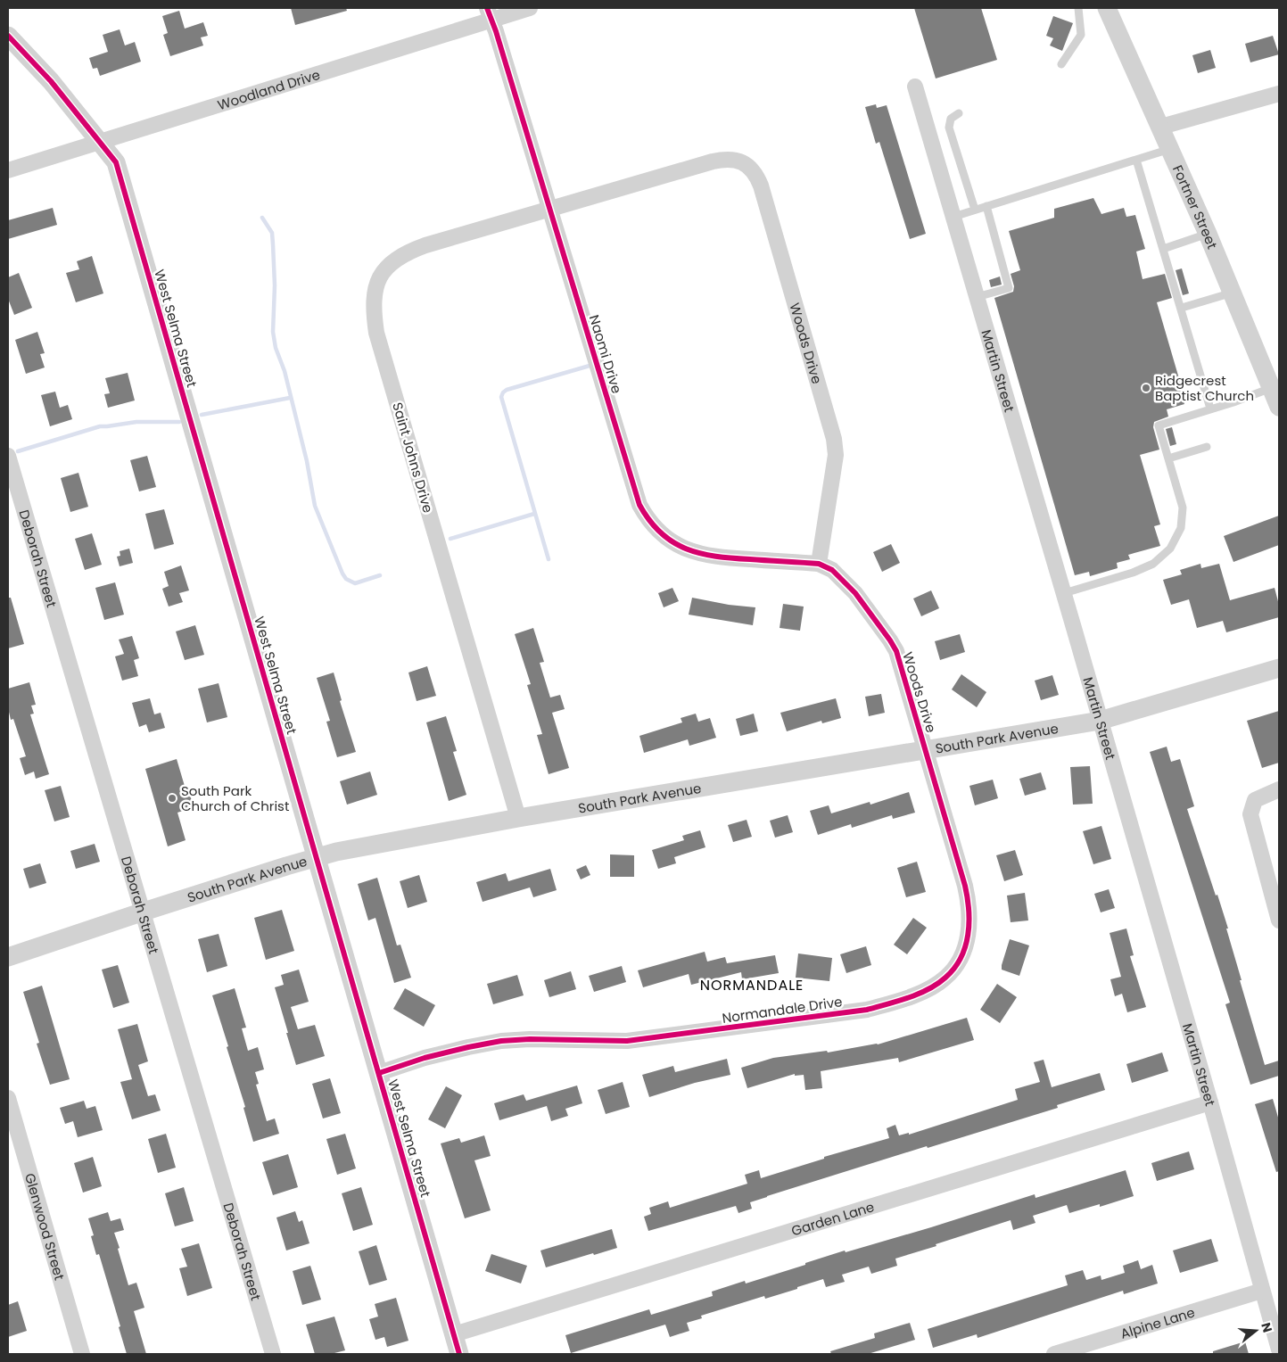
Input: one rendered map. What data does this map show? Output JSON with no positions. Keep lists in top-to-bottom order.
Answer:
{
  "streets": {
    "street": [
      "Woodland Drive",
      "Fortner Street",
      "West Selma Street",
      "Woods Drive",
      "Naomi Drive",
      "Martin Street",
      "Saint Johns Drive",
      "Deborah Street",
      "South Park Avenue",
      "Normandale Drive",
      "Garden Lane",
      "Glenwood Street",
      "Alpine Lane"
    ]
  },
  "crossings": [
    ["Woodland Drive", "West Selma Street"],
    ["Woodland Drive", "Naomi Drive"],
    ["West Selma Street", "South Park Avenue"],
    ["West Selma Street", "Normandale Drive"],
    ["West Selma Street", "Garden Lane"],
    ["Woods Drive", "Naomi Drive"],
    ["Woods Drive", "Saint Johns Drive"],
    ["Woods Drive", "South Park Avenue"],
    ["Woods Drive", "Normandale Drive"],
    ["Naomi Drive", "Saint Johns Drive"],
    ["Martin Street", "South Park Avenue"],
    ["Martin Street", "Garden Lane"],
    ["Martin Street", "Alpine Lane"],
    ["Saint Johns Drive", "South Park Avenue"],
    ["Deborah Street", "South Park Avenue"],
    ["South Park Avenue", "Normandale Drive"]
  ],
  "districts": ["NORMANDALE"],
  "places": ["Ridgecrest Baptist Church", "South Park Church of Christ"],
  "north": "right"
}
